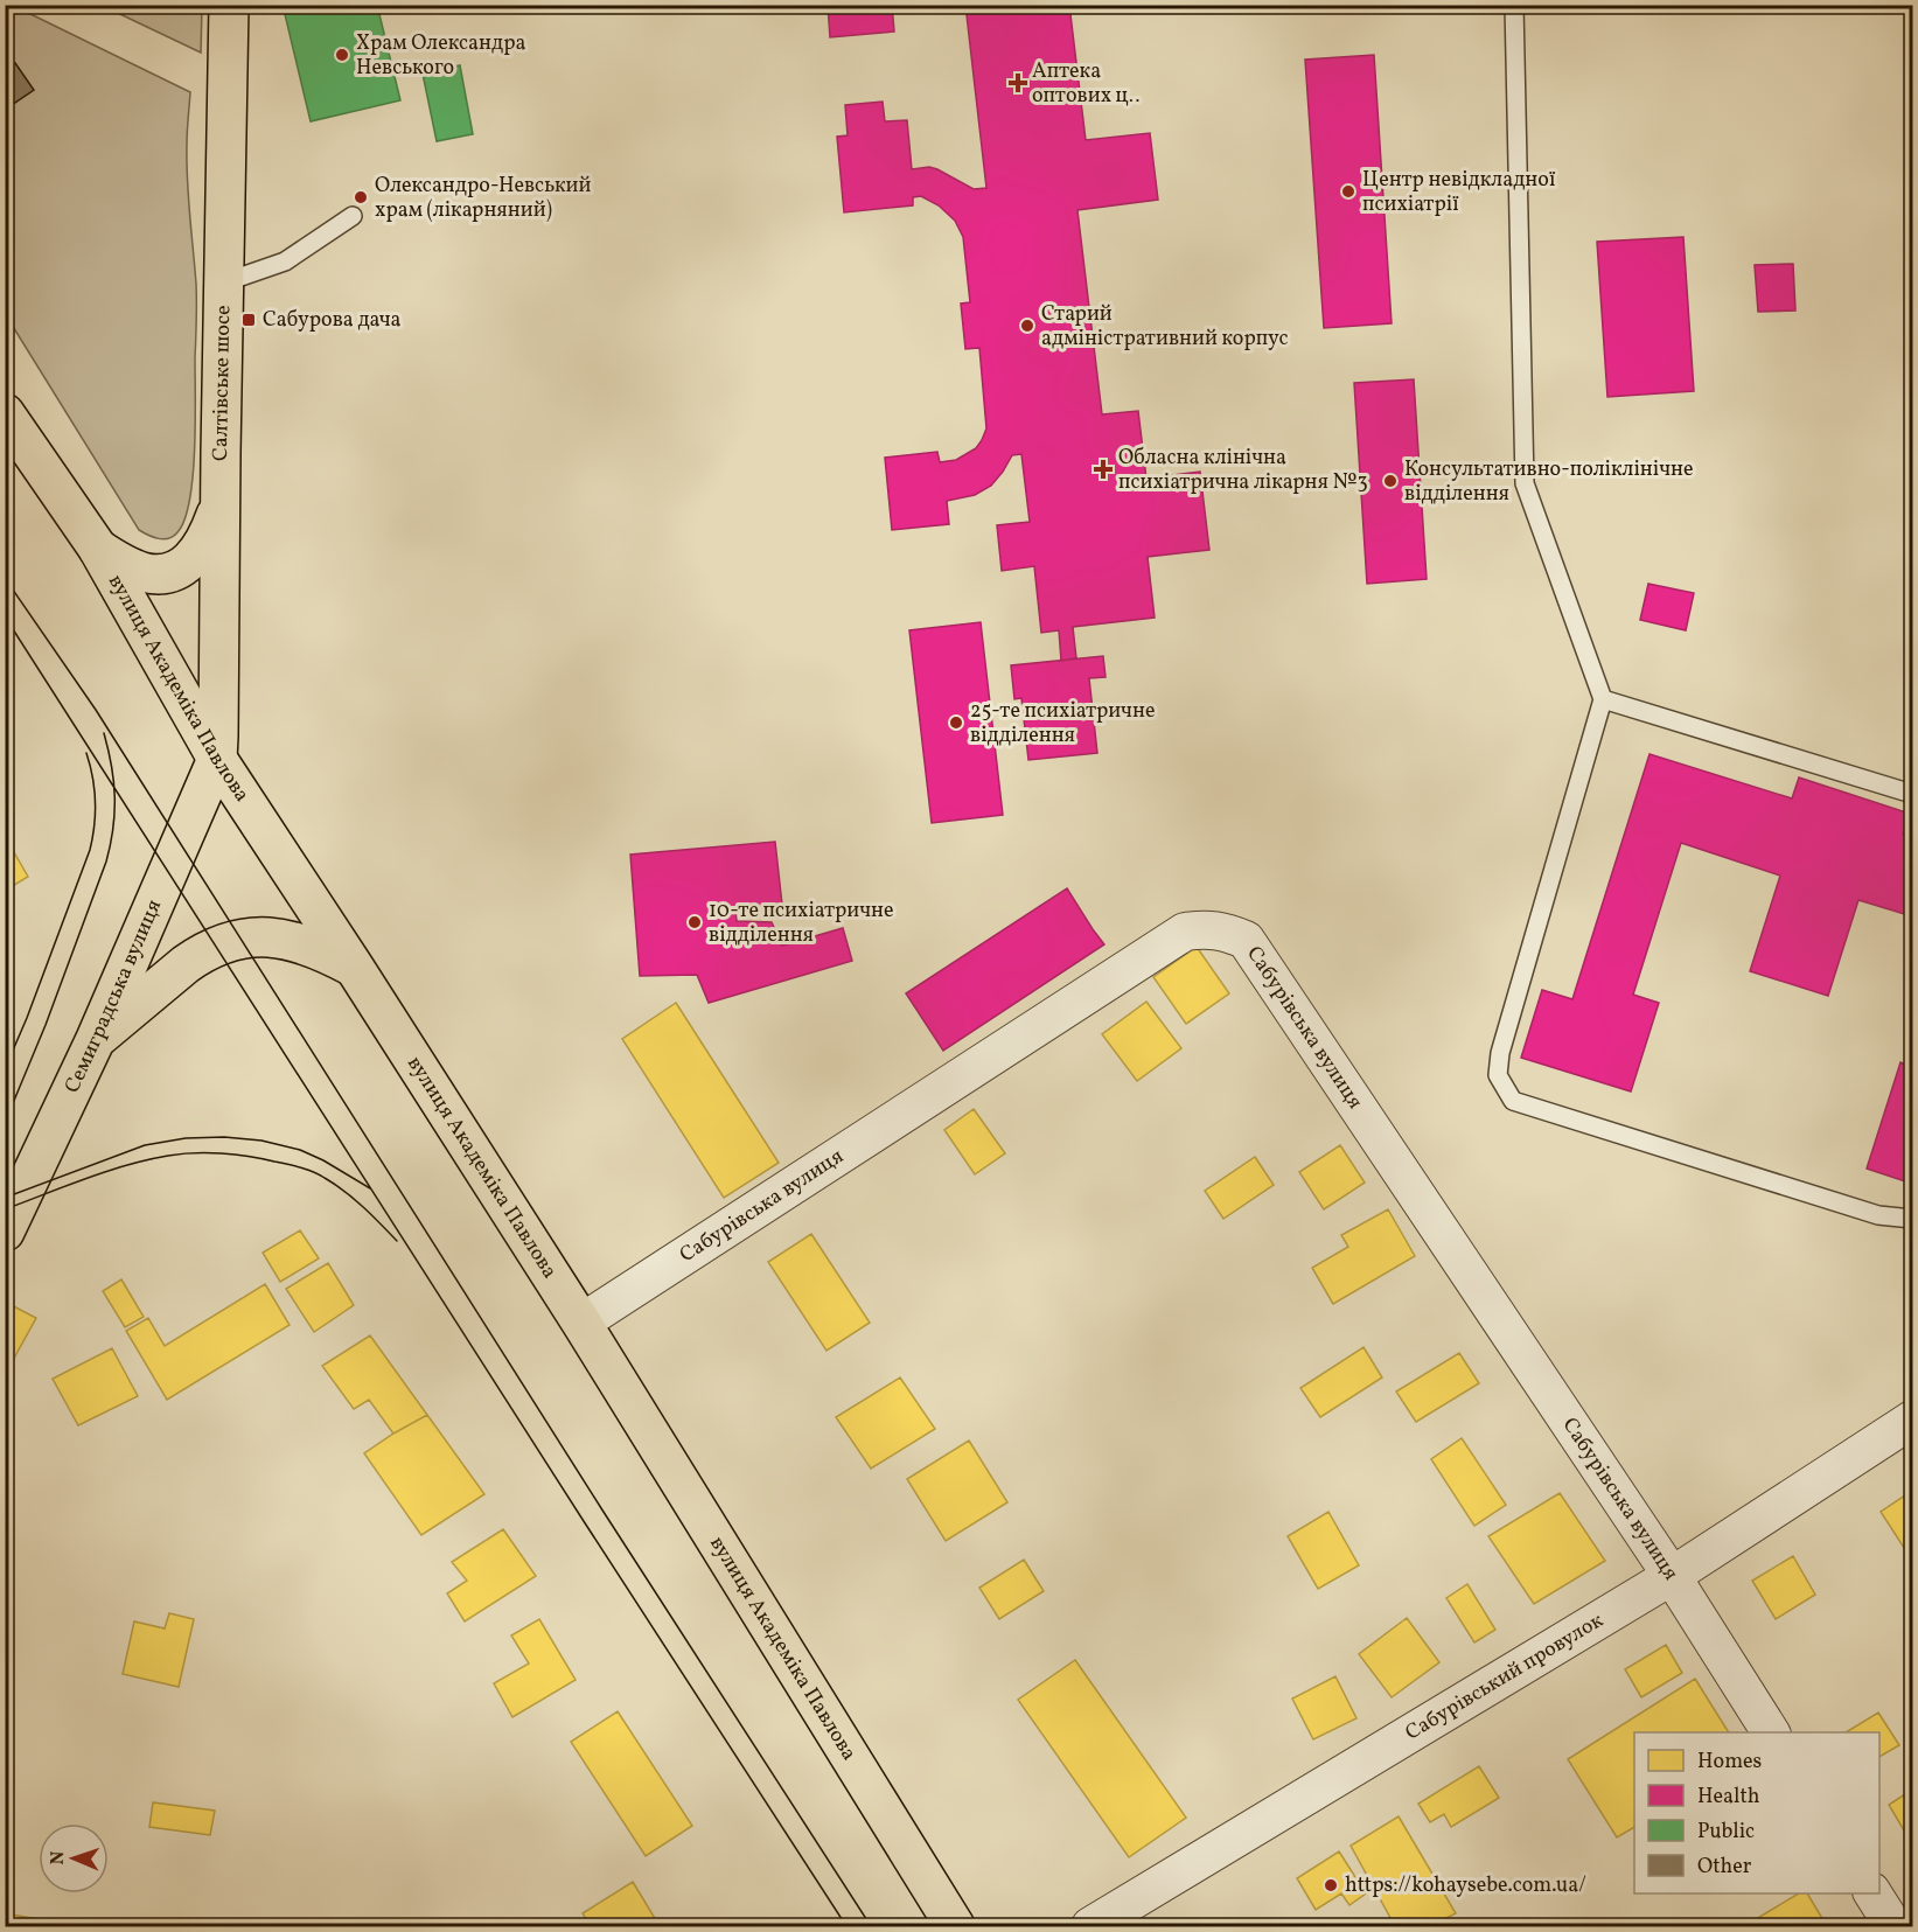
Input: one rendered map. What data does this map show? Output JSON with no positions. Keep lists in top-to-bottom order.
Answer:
{
  "streets": {
    "main road": ["Салтівське шосе", "вулиця Академіка Павлова", "Семиградська вулиця"],
    "street": ["Сабурівська вулиця", "Сабурівський провулок"]
  },
  "crossings": [
    ["Салтівське шосе", "вулиця Академіка Павлова"],
    ["Салтівське шосе", "Семиградська вулиця"],
    ["вулиця Академіка Павлова", "Семиградська вулиця"],
    ["вулиця Академіка Павлова", "Сабурівська вулиця"],
    ["Сабурівська вулиця", "Сабурівський провулок"]
  ],
  "places": {
    "other": [
      "Храм Олександра Невського",
      "Центр невідкладної психіатрії",
      "Олександро-Невський храм (лікарняний)",
      "Старий адміністративний корпус",
      "Консультативно-поліклінічне відділення",
      "25-те психіатричне відділення",
      "10-те психіатричне відділення",
      "https://kohaysebe.com.ua/"
    ],
    "health": ["Аптека оптових ц‥", "Обласна клінічна психіатрична лікарня №3"],
    "transit": ["Сабурова дача"]
  },
  "legend": [
    "Homes",
    "Health",
    "Public",
    "Other"
  ],
  "north": "left"
}
